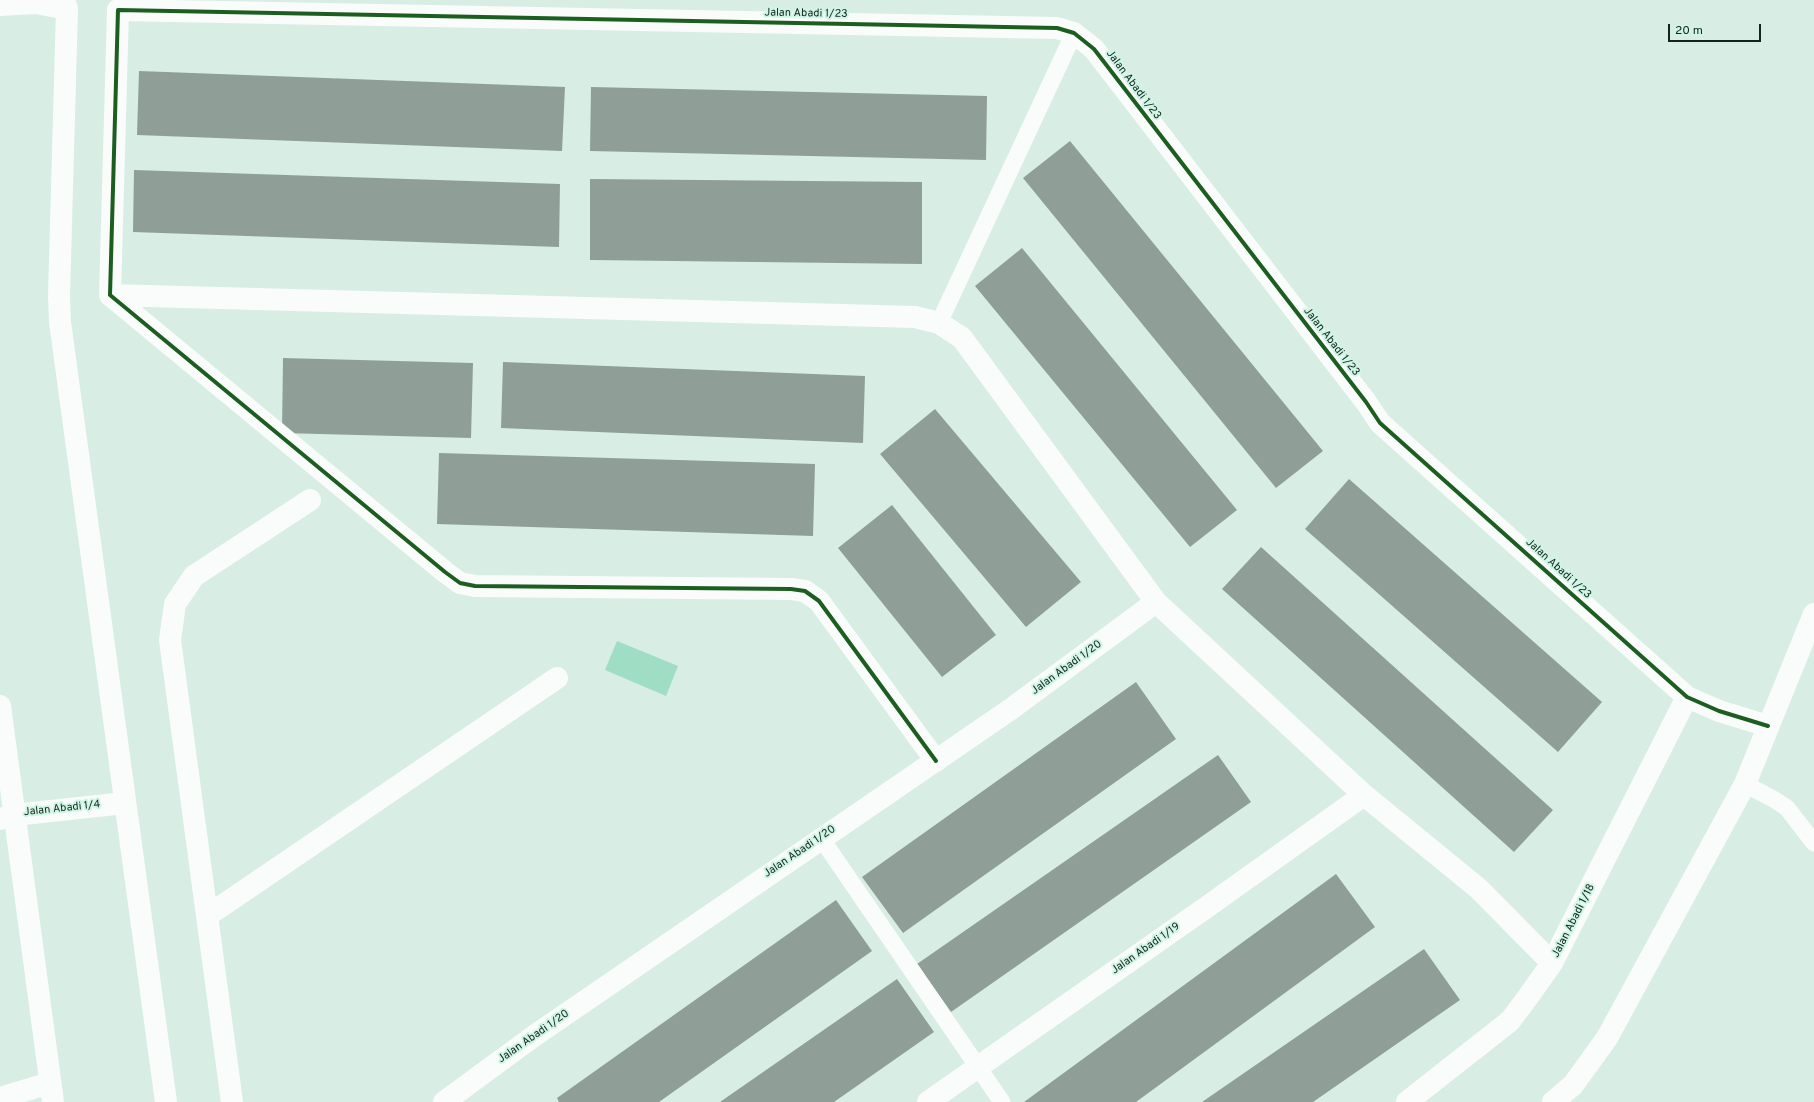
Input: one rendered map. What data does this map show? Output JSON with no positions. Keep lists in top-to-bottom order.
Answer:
{
  "streets": {
    "street": [
      "Jalan Abadi 1/23",
      "Jalan Abadi 1/20",
      "Jalan Abadi 1/4",
      "Jalan Abadi 1/18",
      "Jalan Abadi 1/19"
    ]
  },
  "crossings": [
    ["Jalan Abadi 1/23", "Jalan Abadi 1/18"]
  ],
  "scale_bar": "20 m"
}
